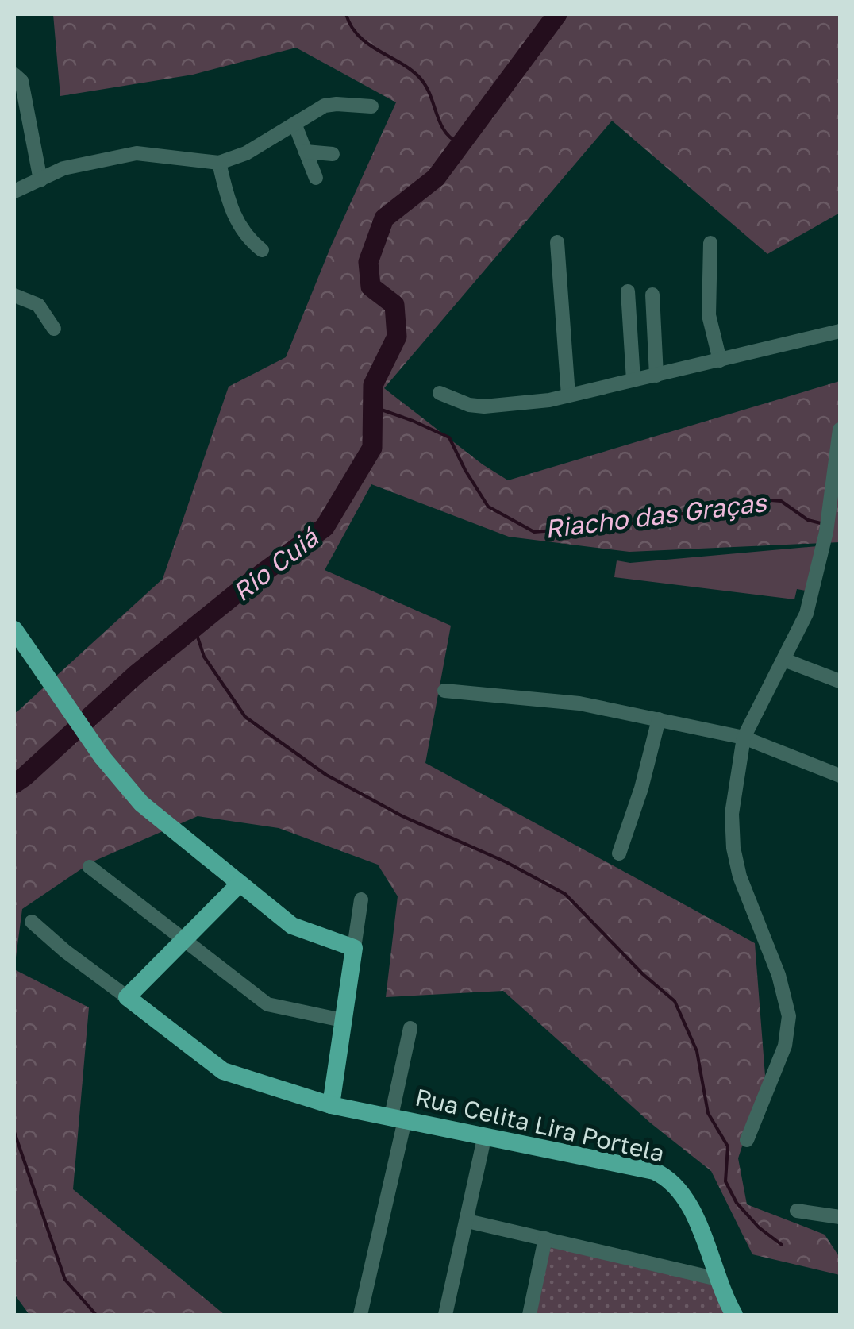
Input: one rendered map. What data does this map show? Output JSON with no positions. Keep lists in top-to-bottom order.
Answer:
{
  "streets": {
    "main road": ["Rua Celita Lira Portela"]
  },
  "water": ["Riacho das Graças", "Rio Cuiá"]
}
